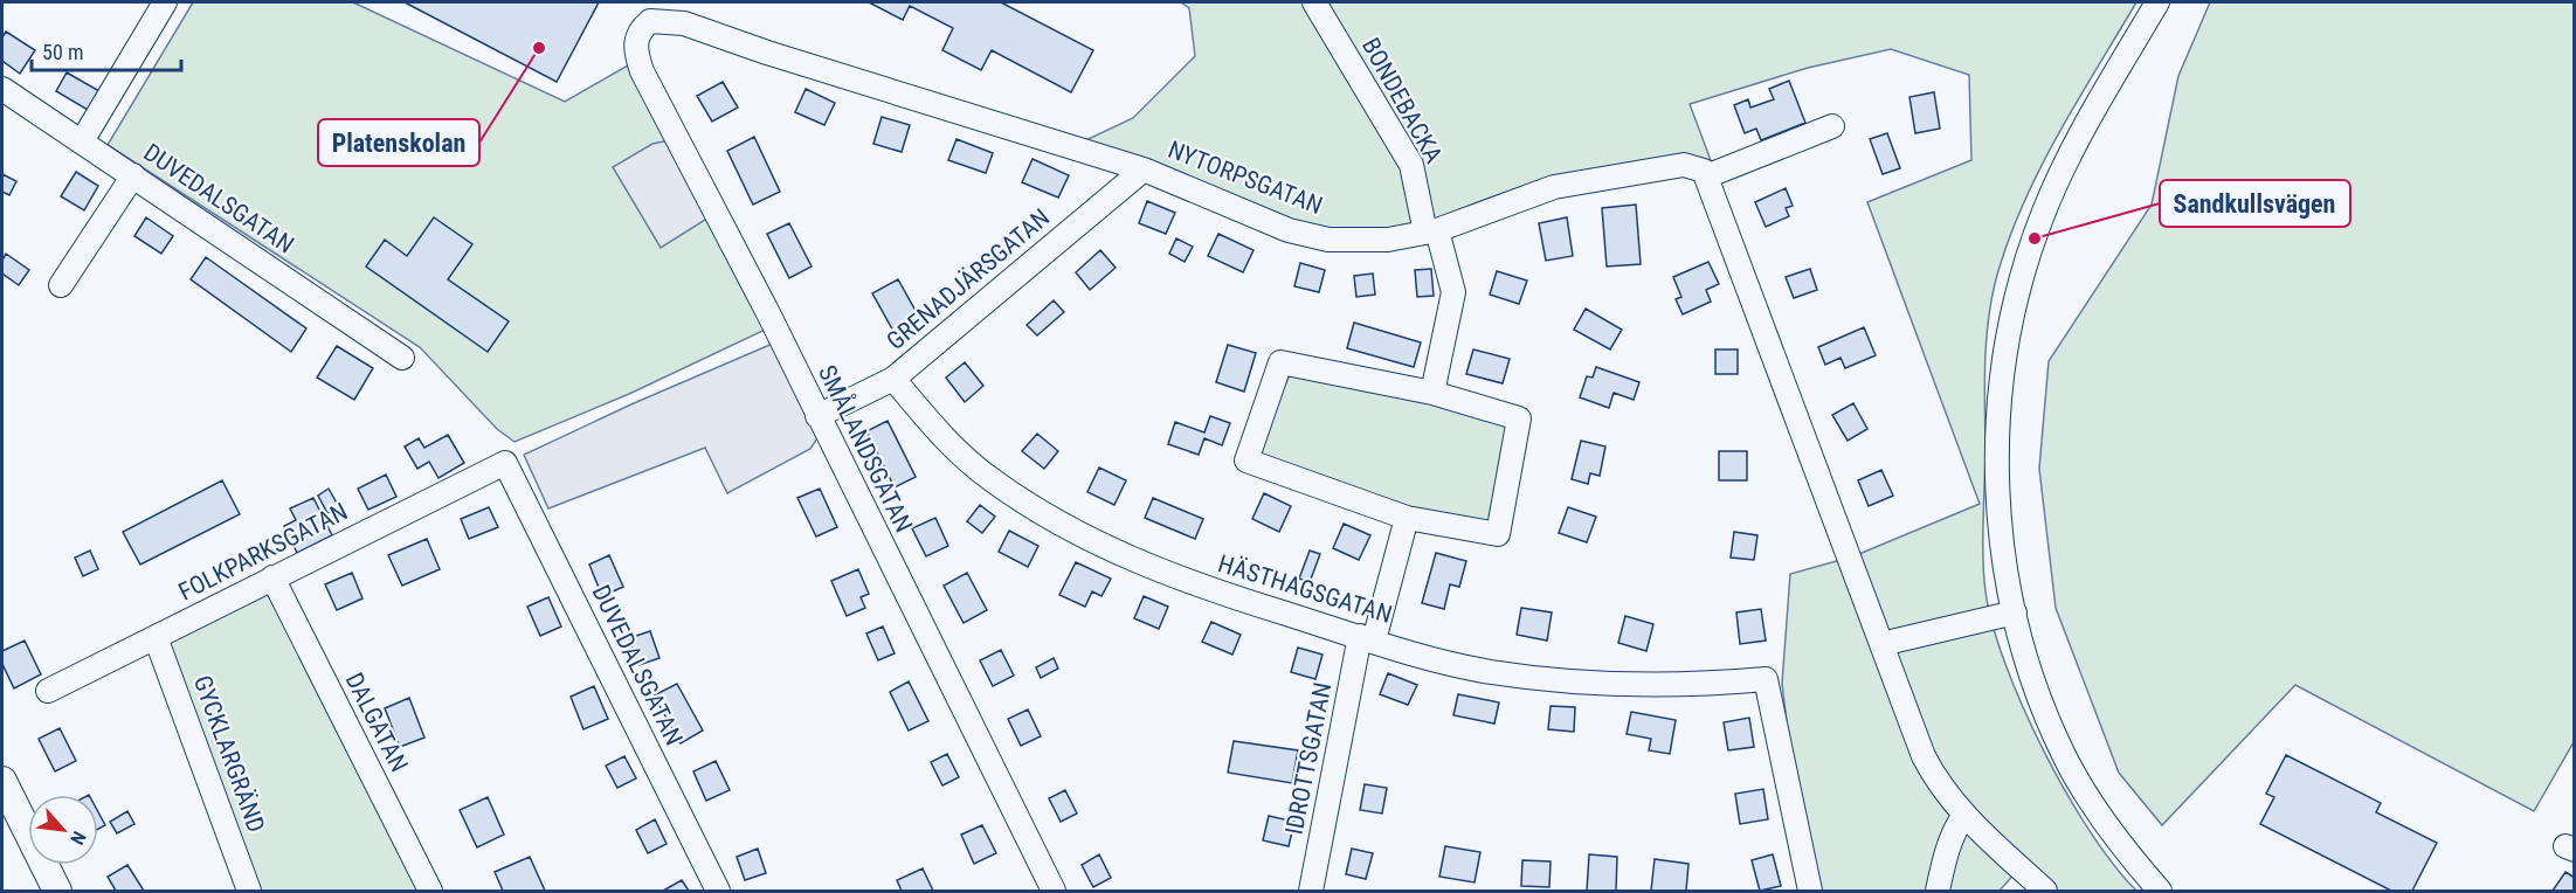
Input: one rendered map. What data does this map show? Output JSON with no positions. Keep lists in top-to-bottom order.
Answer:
{
  "streets": {
    "street": [
      "BONDEBACKA",
      "NYTORPSGATAN",
      "DUVEDALSGATAN",
      "GRENADJÄRSGATAN",
      "SMÅLANDSGATAN",
      "FOLKPARKSGATAN",
      "HÄSTHAGSGATAN",
      "DALGATAN",
      "GYCKLARGRÄND",
      "IDROTTSGATAN"
    ]
  },
  "crossings": [
    ["BONDEBACKA", "NYTORPSGATAN"],
    ["NYTORPSGATAN", "GRENADJÄRSGATAN"],
    ["NYTORPSGATAN", "SMÅLANDSGATAN"],
    ["DUVEDALSGATAN", "FOLKPARKSGATAN"],
    ["GRENADJÄRSGATAN", "SMÅLANDSGATAN"],
    ["GRENADJÄRSGATAN", "HÄSTHAGSGATAN"],
    ["FOLKPARKSGATAN", "DALGATAN"],
    ["FOLKPARKSGATAN", "GYCKLARGRÄND"],
    ["HÄSTHAGSGATAN", "IDROTTSGATAN"]
  ],
  "places": ["Platenskolan", "Sandkullsvägen"],
  "scale_bar": "50 m",
  "north": "bottom right"
}
